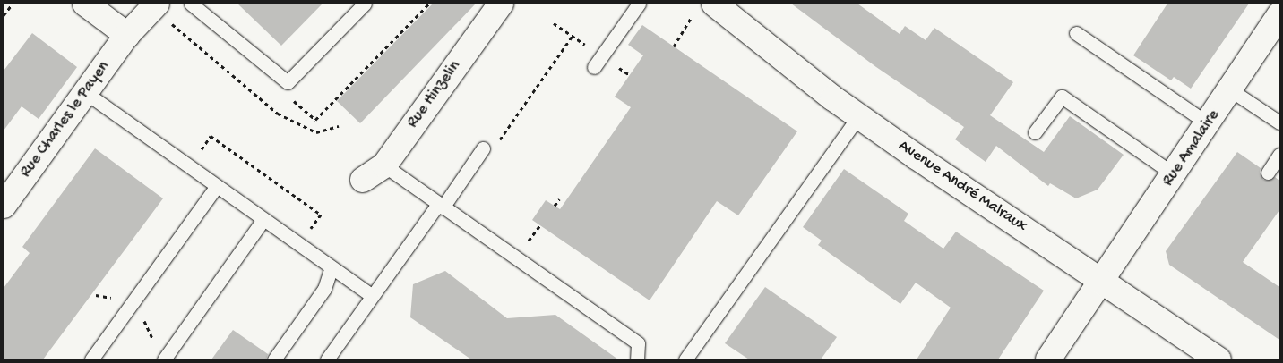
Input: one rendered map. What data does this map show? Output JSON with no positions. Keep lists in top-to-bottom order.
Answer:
{
  "streets": {
    "street": [
      "Rue Hinzelin",
      "Rue Charles le Payen",
      "Rue Amalaire",
      "Avenue André Malraux"
    ]
  },
  "crossings": [
    ["Rue Amalaire", "Avenue André Malraux"]
  ]
}
